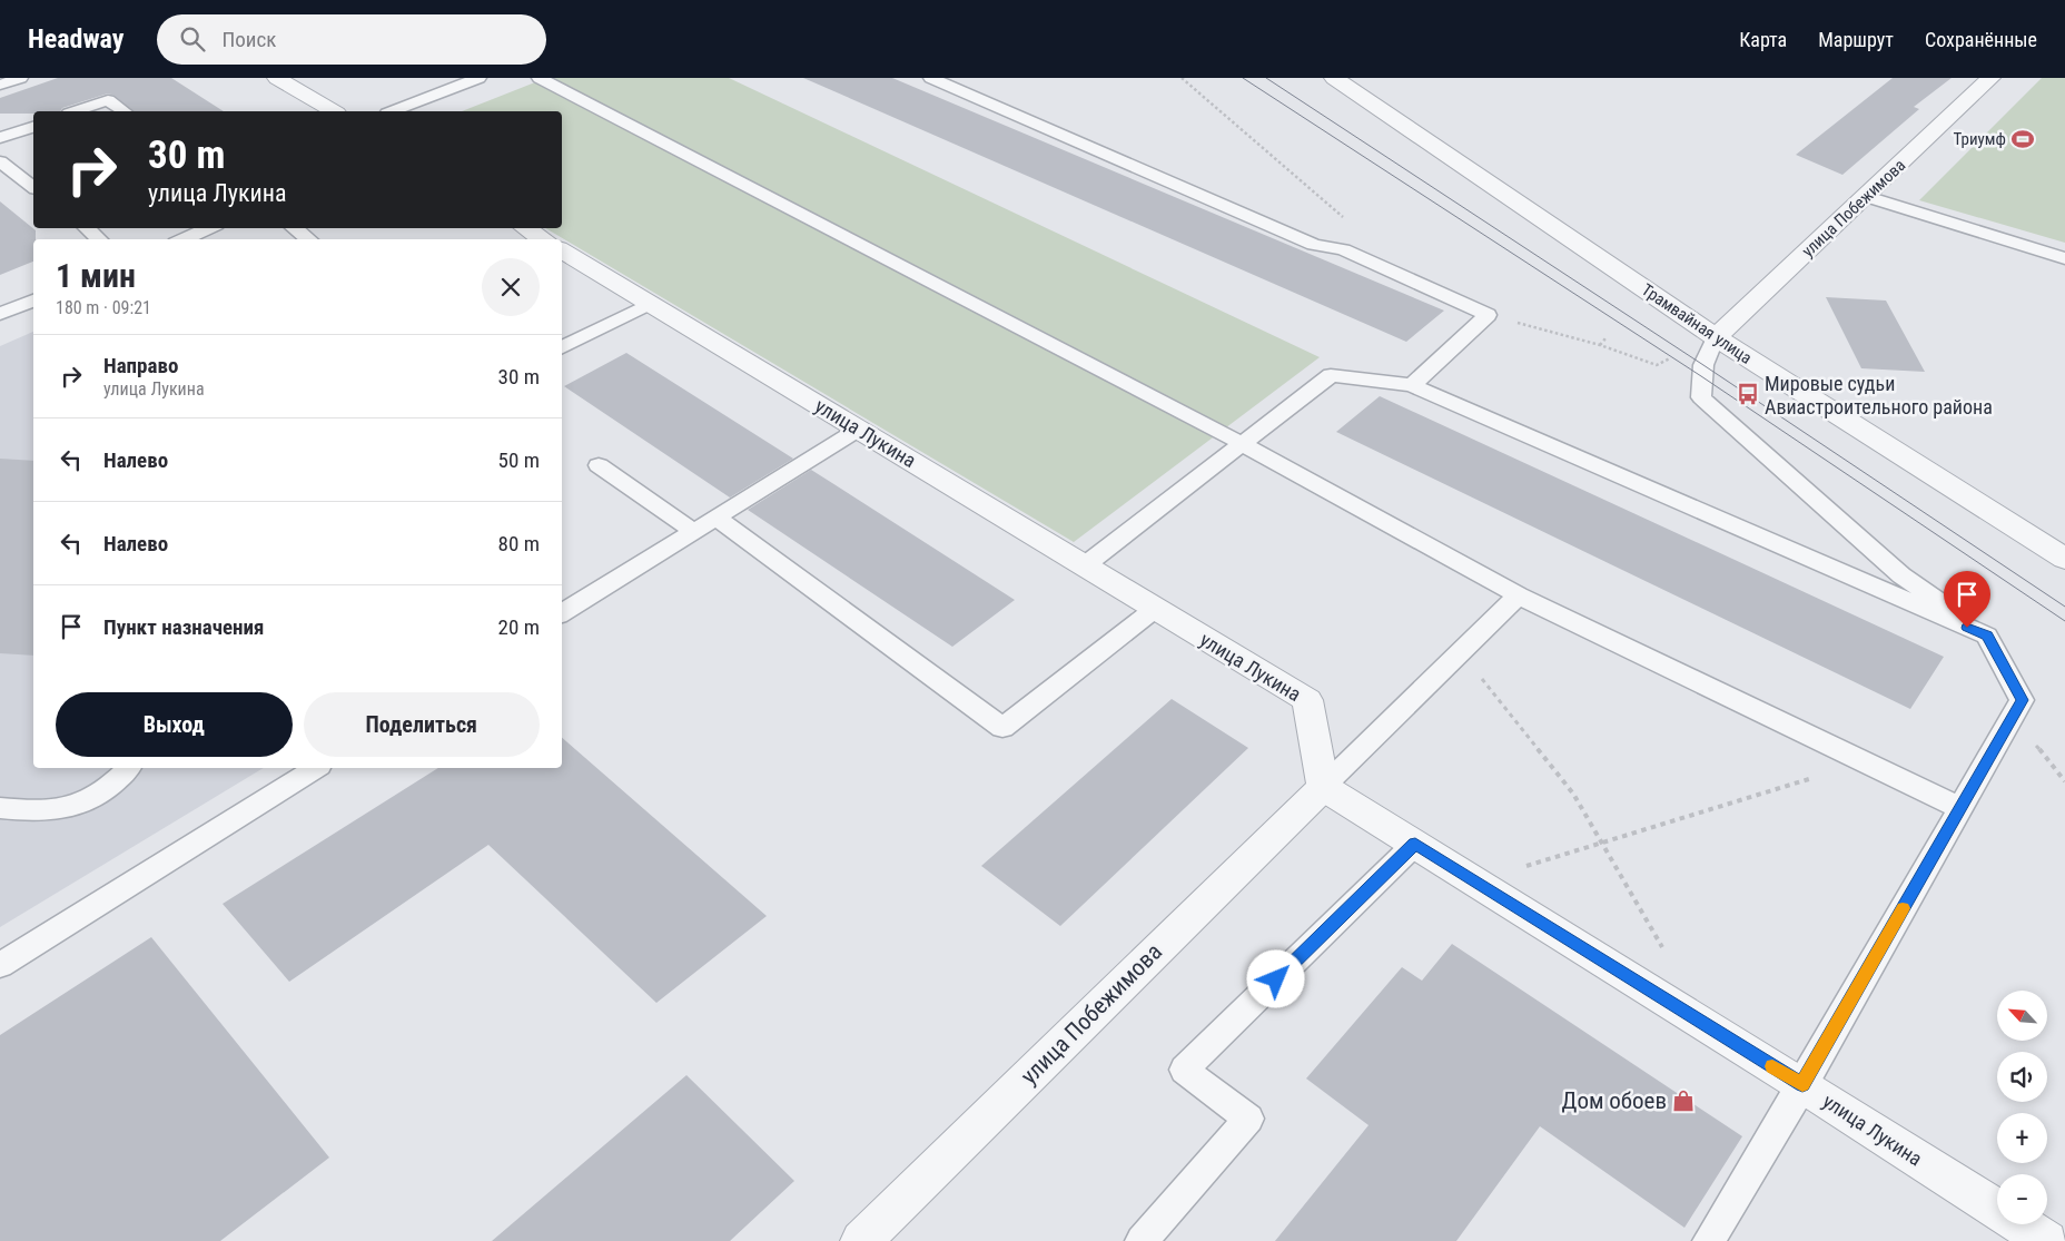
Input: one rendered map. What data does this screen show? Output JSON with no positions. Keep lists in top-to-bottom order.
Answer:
{
  "streets": {
    "street": ["улица Побежимова", "Трамвайная улица", "улица Лукина"]
  },
  "crossings": [
    ["улица Побежимова", "Трамвайная улица"],
    ["улица Побежимова", "улица Лукина"]
  ],
  "places": {
    "sports": ["Триумф"],
    "bus stop": ["Мировые судьи Авиастроительного района"],
    "shop": ["Дом обоев"]
  },
  "north": "top left",
  "page": {
    "header": "Headway",
    "search": "Поиск",
    "nav": ["Карта", "Маршрут", "Сохранённые"],
    "turn": ["30 m", "улица Лукина"],
    "heading": ["1 мин", "180 m · 09:21"],
    "list": [
      {
        "name": "Направо",
        "note": "улица Лукина",
        "value": "30 m"
      },
      {
        "name": "Налево",
        "value": "50 m"
      },
      {
        "name": "Налево",
        "value": "80 m"
      },
      {
        "name": "Пункт назначения",
        "value": "20 m"
      }
    ],
    "buttons": ["Выход", "Поделиться"],
    "map_buttons": ["+", "−"]
  }
}
